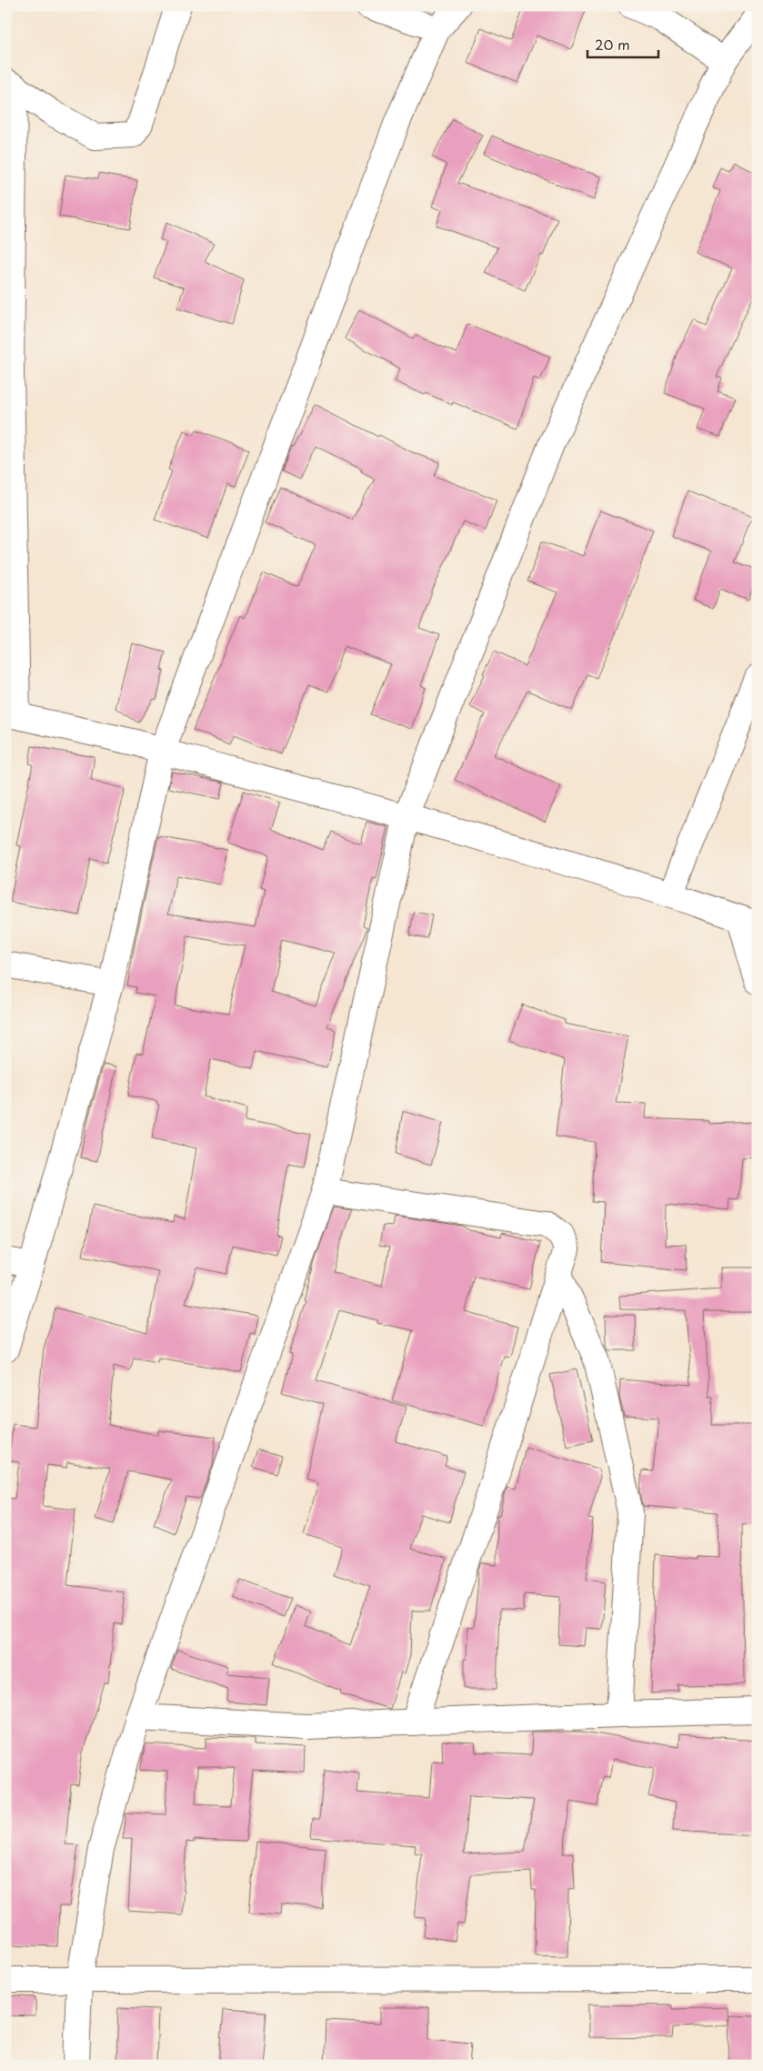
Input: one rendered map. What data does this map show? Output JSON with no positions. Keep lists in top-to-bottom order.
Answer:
{
  "scale_bar": "20 m"
}
